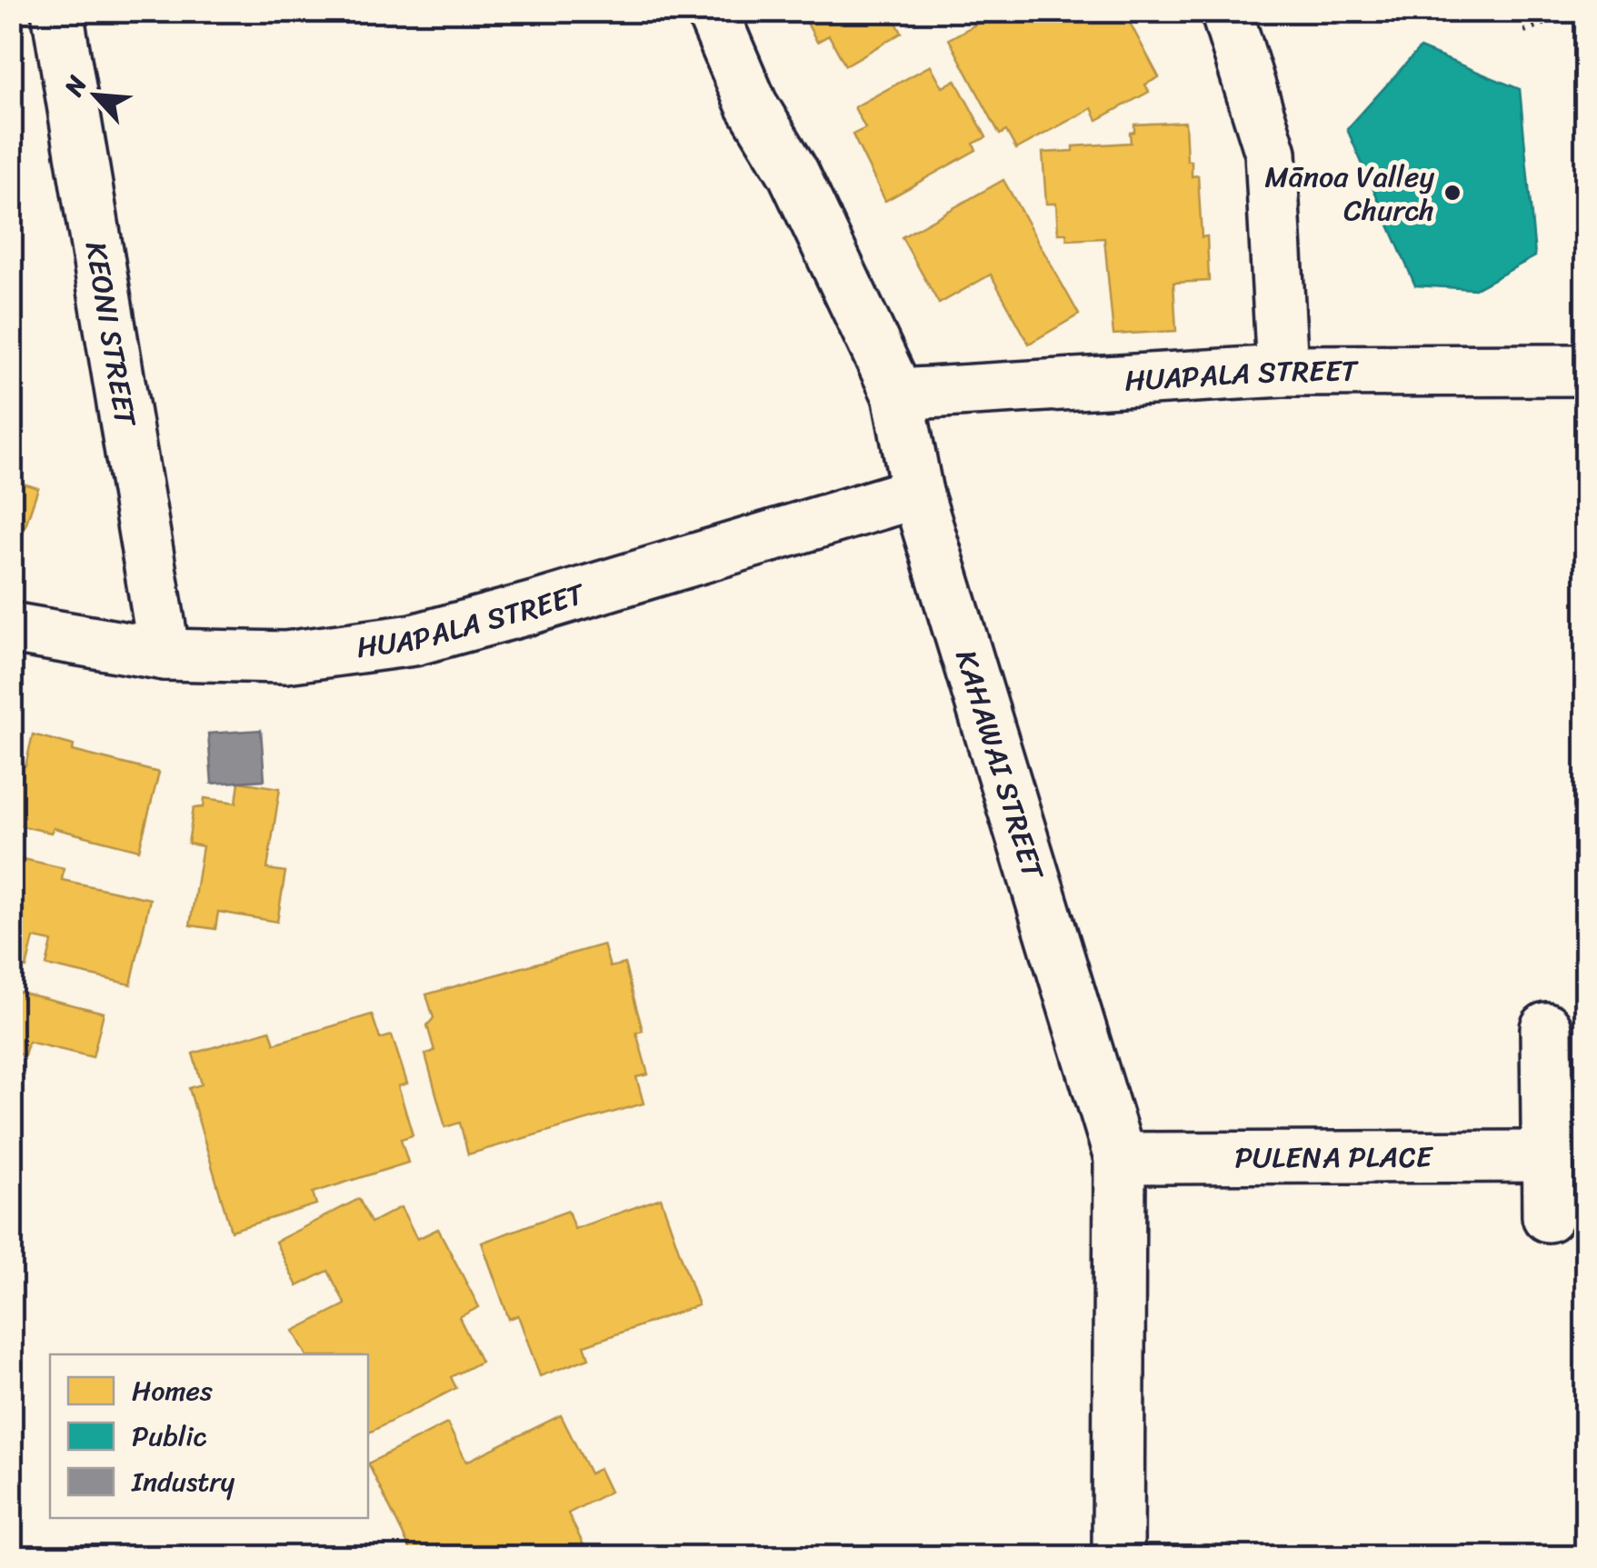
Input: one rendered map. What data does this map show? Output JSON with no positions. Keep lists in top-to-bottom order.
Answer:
{
  "streets": {
    "street": [
      "KEONI STREET",
      "HUAPALA STREET",
      "KAHAWAI STREET",
      "PULENA PLACE"
    ]
  },
  "crossings": [
    ["KEONI STREET", "HUAPALA STREET"],
    ["HUAPALA STREET", "KAHAWAI STREET"],
    ["KAHAWAI STREET", "PULENA PLACE"]
  ],
  "places": ["Mānoa Valley Church"],
  "legend": ["Homes", "Public", "Industry"],
  "north": "top left"
}
